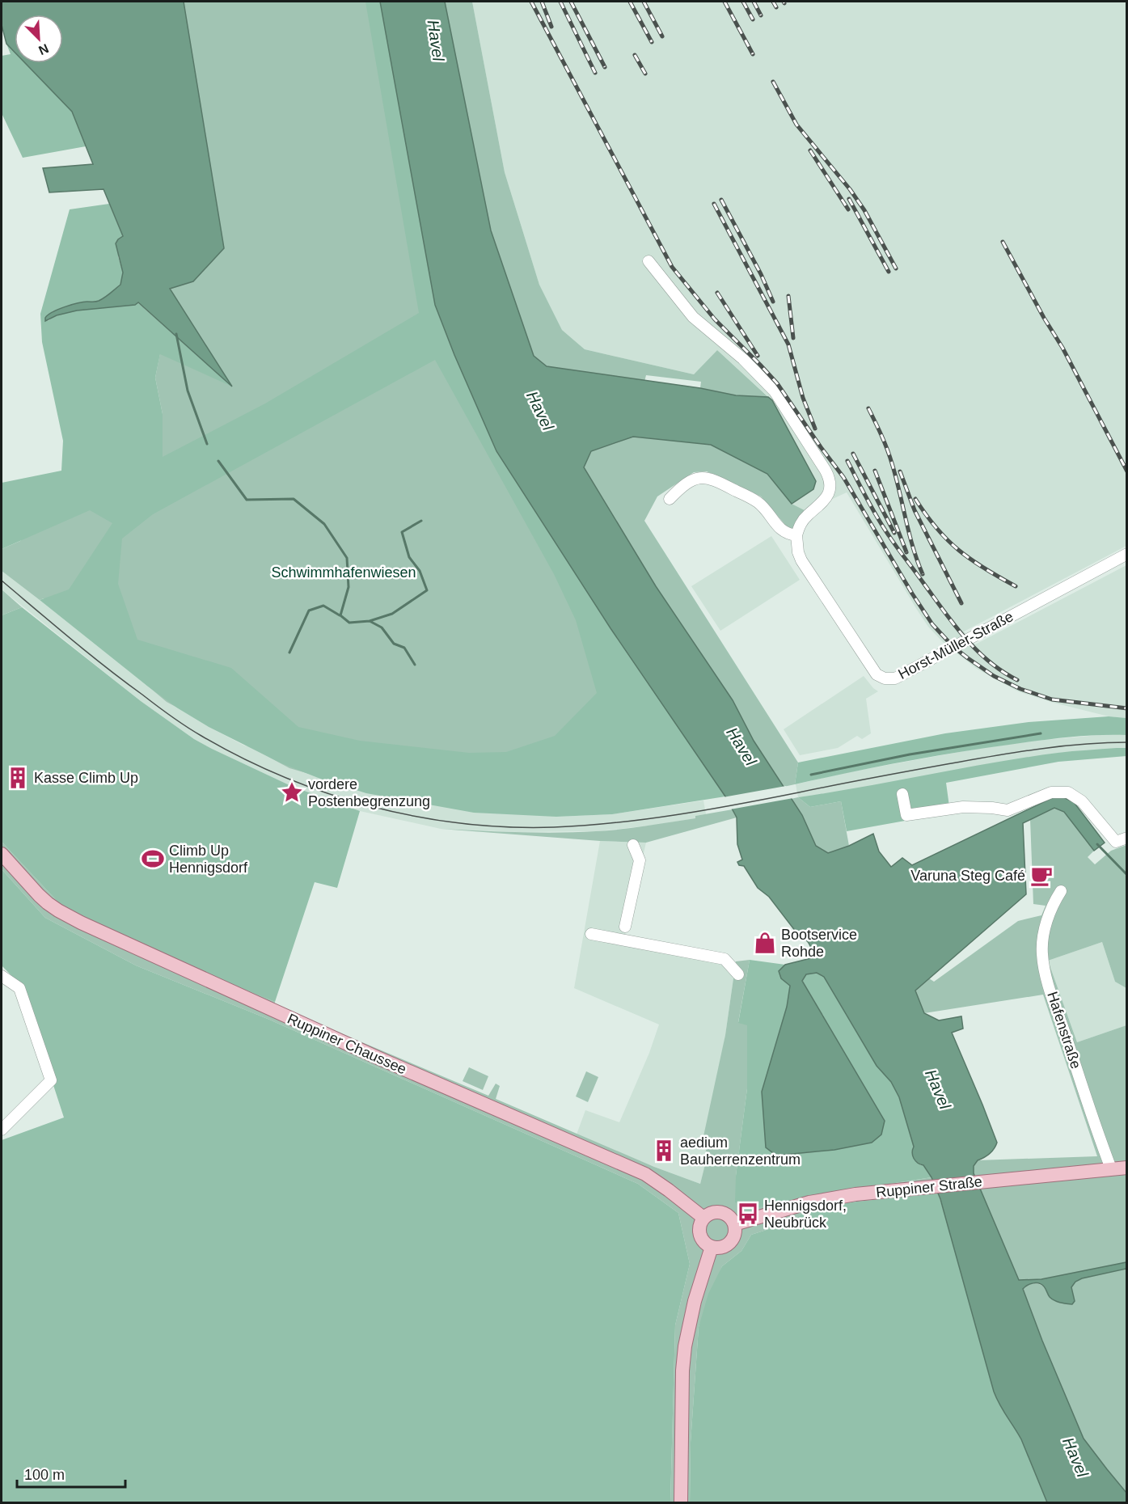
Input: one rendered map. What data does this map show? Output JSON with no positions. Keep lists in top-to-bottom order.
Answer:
{
  "streets": {
    "main road": ["Ruppiner Chaussee", "Ruppiner Straße"],
    "street": ["Horst-Müller-Straße", "Hafenstraße"]
  },
  "crossings": [
    ["Hafenstraße", "Ruppiner Straße"],
    ["Ruppiner Chaussee", "Ruppiner Straße"]
  ],
  "water": ["Havel"],
  "parks": ["Schwimmhafenwiesen"],
  "places": {
    "building": ["Kasse Climb Up", "aedium Bauherrenzentrum"],
    "place": ["vordere Postenbegrenzung"],
    "sports": ["Climb Up Hennigsdorf"],
    "cafe": ["Varuna Steg Café"],
    "shop": ["Bootservice Rohde"],
    "bus stop": ["Hennigsdorf, Neubrück"]
  },
  "scale_bar": "100 m",
  "north": "bottom right"
}
